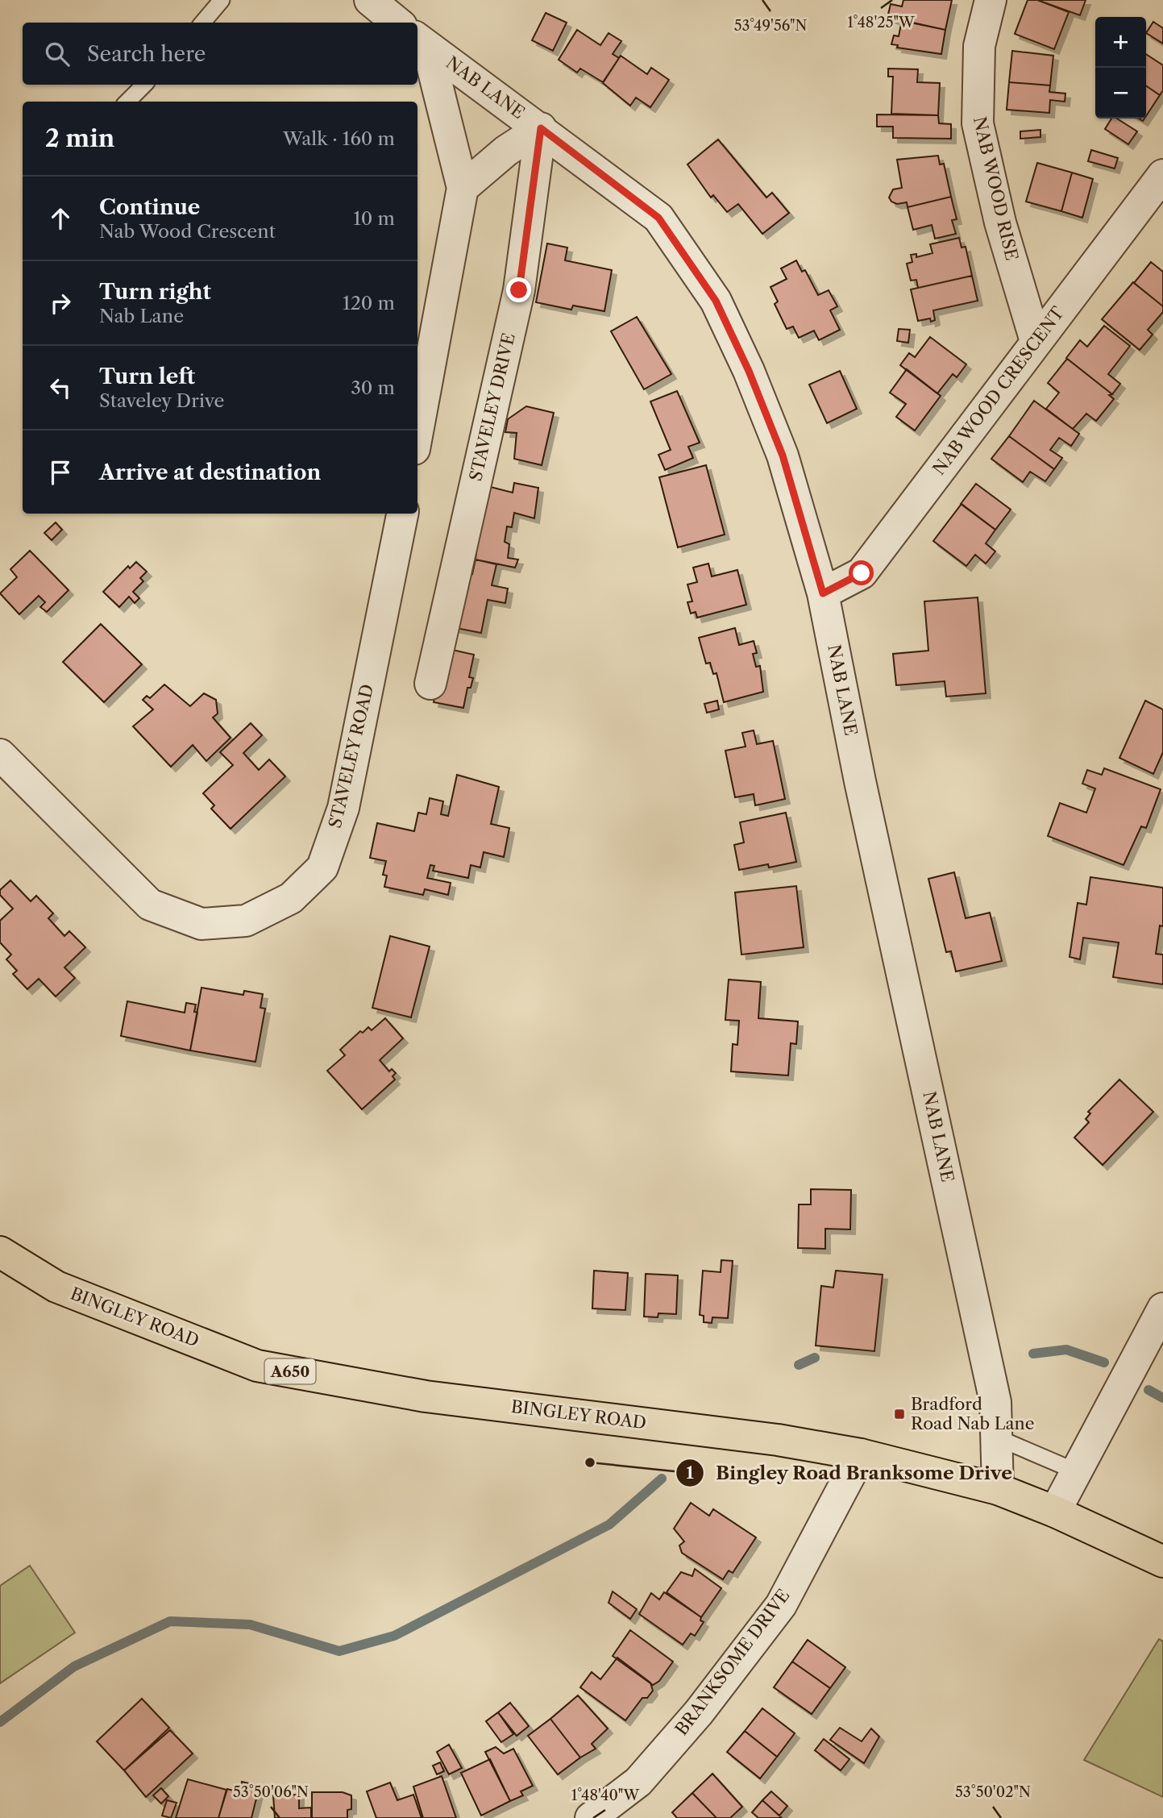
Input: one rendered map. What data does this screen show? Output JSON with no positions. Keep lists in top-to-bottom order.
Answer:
{
  "streets": {
    "highway": ["BINGLEY ROAD", "A650"],
    "street": [
      "NAB LANE",
      "NAB WOOD RISE",
      "NAB WOOD CRESCENT",
      "STAVELEY DRIVE",
      "STAVELEY ROAD",
      "BRANKSOME DRIVE"
    ]
  },
  "crossings": [
    ["NAB LANE", "NAB WOOD CRESCENT"],
    ["NAB LANE", "STAVELEY DRIVE"],
    ["NAB LANE", "BINGLEY ROAD"],
    ["NAB WOOD RISE", "NAB WOOD CRESCENT"],
    ["BINGLEY ROAD", "BRANKSOME DRIVE"]
  ],
  "places": {
    "transit": ["Bradford Road Nab Lane"],
    "other": ["Bingley Road Branksome Drive"]
  },
  "page": {
    "map_buttons": ["+", "−"],
    "search": "Search here",
    "heading": ["2 min", "Walk · 160 m"],
    "list": [
      ["Continue", "Nab Wood Crescent", "10 m"],
      ["Turn right", "Nab Lane", "120 m"],
      ["Turn left", "Staveley Drive", "30 m"],
      "Arrive at destination"
    ]
  },
  "coordinates": [
    "1°48'25\"W",
    "53°49'56\"N",
    "53°50'06\"N",
    "53°50'02\"N",
    "1°48'40\"W"
  ]
}
